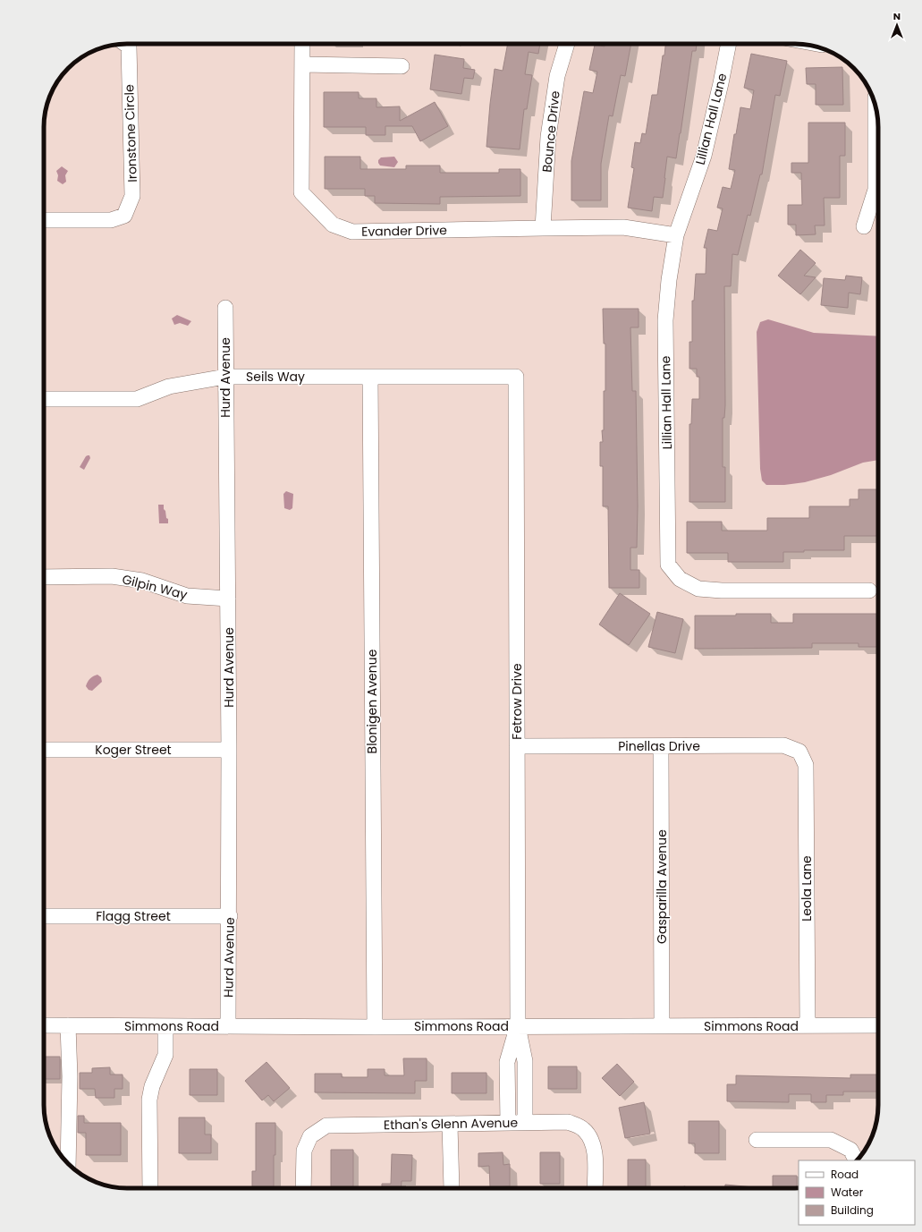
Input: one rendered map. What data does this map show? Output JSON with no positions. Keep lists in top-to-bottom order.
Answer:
{
  "streets": {
    "street": [
      "Lillian Hall Lane",
      "Bounce Drive",
      "Ironstone Circle",
      "Evander Drive",
      "Seils Way",
      "Hurd Avenue",
      "Gilpin Way",
      "Blonigen Avenue",
      "Fetrow Drive",
      "Pinellas Drive",
      "Koger Street",
      "Gasparilla Avenue",
      "Leola Lane",
      "Flagg Street",
      "Simmons Road",
      "Ethan's Glenn Avenue"
    ]
  },
  "crossings": [
    ["Lillian Hall Lane", "Evander Drive"],
    ["Bounce Drive", "Evander Drive"],
    ["Seils Way", "Hurd Avenue"],
    ["Seils Way", "Blonigen Avenue"],
    ["Seils Way", "Fetrow Drive"],
    ["Hurd Avenue", "Gilpin Way"],
    ["Hurd Avenue", "Koger Street"],
    ["Hurd Avenue", "Flagg Street"],
    ["Hurd Avenue", "Simmons Road"],
    ["Blonigen Avenue", "Simmons Road"],
    ["Fetrow Drive", "Pinellas Drive"],
    ["Fetrow Drive", "Simmons Road"],
    ["Pinellas Drive", "Gasparilla Avenue"],
    ["Pinellas Drive", "Leola Lane"],
    ["Gasparilla Avenue", "Simmons Road"],
    ["Leola Lane", "Simmons Road"]
  ],
  "legend": ["Road", "Water", "Building"],
  "north": "top"
}
